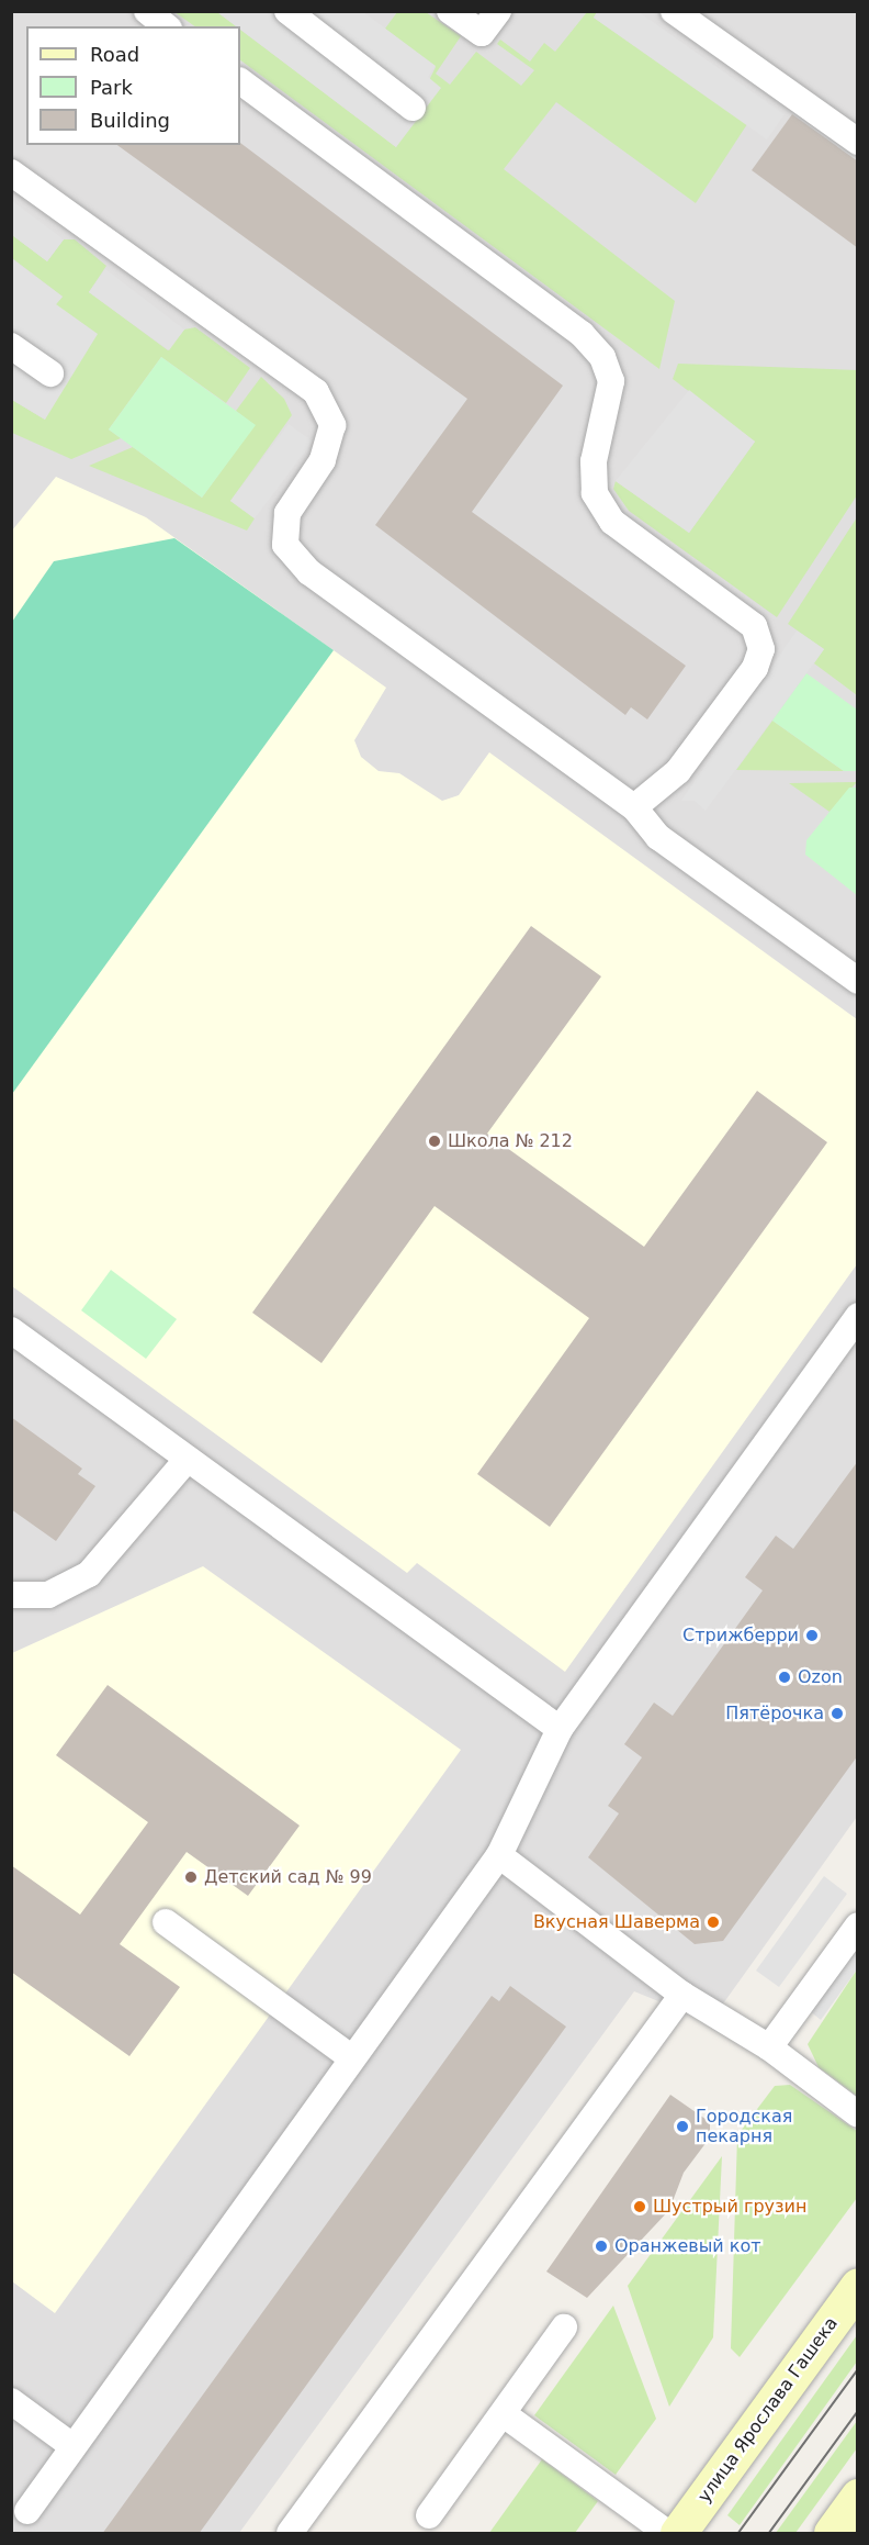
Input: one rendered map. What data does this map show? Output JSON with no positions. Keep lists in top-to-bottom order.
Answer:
{
  "streets": {
    "street": ["улица Ярослава Гашека"]
  },
  "places": [
    "Школа № 212",
    "Стрижберри",
    "Ozon",
    "Пятёрочка",
    "Детский сад № 99",
    "Вкусная Шаверма",
    "Городская пекарня",
    "Шустрый грузин",
    "Оранжевый кот"
  ],
  "legend": ["Road", "Park", "Building"]
}
